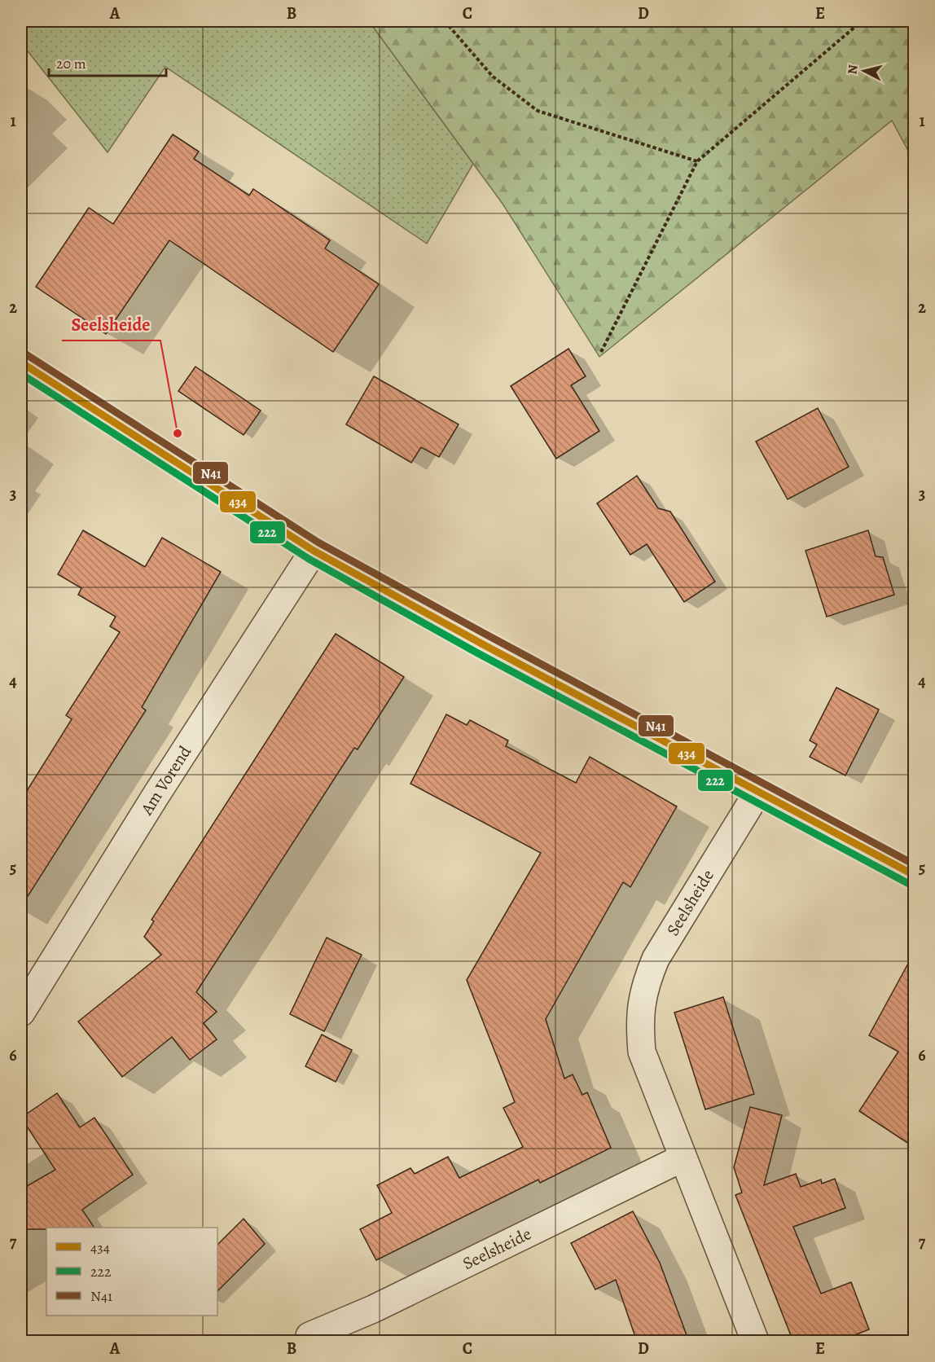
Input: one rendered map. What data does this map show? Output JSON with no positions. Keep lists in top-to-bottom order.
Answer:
{
  "streets": {
    "street": ["Am Vorend", "Seelsheide"]
  },
  "places": ["Seelsheide"],
  "lines": ["transit line N41", "transit line 434", "transit line 222"],
  "legend": ["434", "222", "N41"],
  "scale_bar": "20 m",
  "north": "left",
  "grid": {
    "columns": [
      "A",
      "B",
      "C",
      "D",
      "E"
    ],
    "rows": [
      "1",
      "2",
      "3",
      "4",
      "5",
      "6",
      "7"
    ]
  }
}
